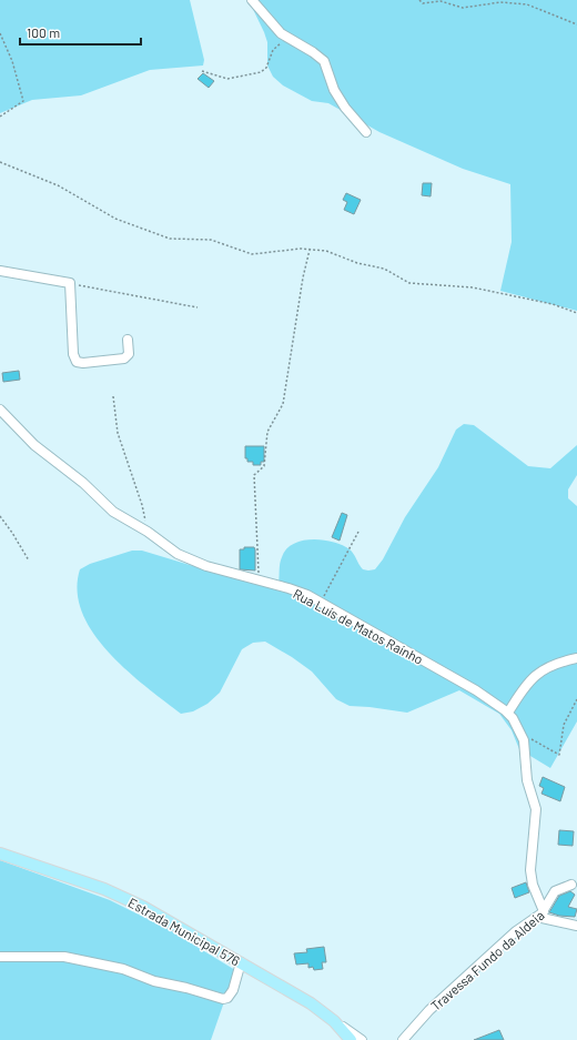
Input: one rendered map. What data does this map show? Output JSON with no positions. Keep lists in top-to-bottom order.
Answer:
{
  "streets": {
    "main road": ["Estrada Municipal 576"],
    "street": ["Rua Luís de Matos Raínho", "Travessa Fundo da Aldeia"]
  },
  "scale_bar": "100 m"
}
